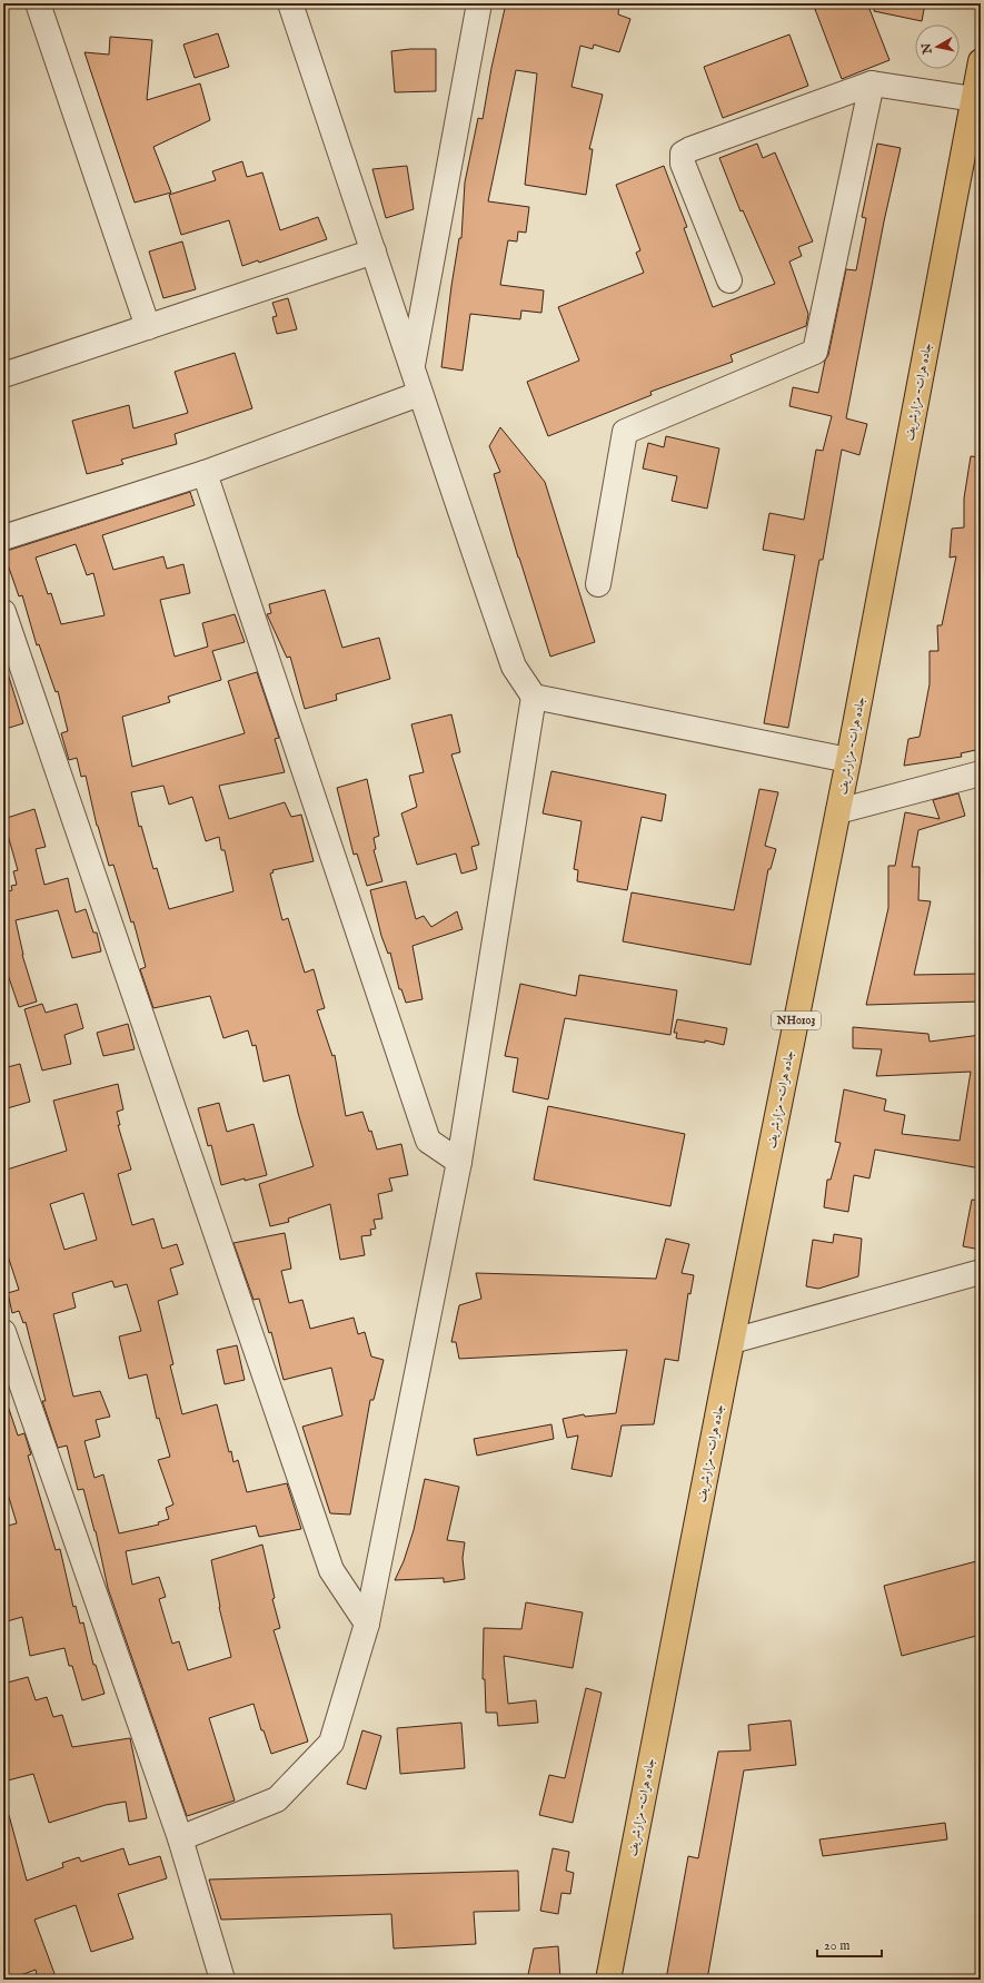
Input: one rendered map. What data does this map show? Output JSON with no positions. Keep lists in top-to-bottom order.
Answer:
{
  "streets": {
    "highway": ["جاده هرات- مزارشریف", "NH0103"]
  },
  "scale_bar": "20 m",
  "north": "left"
}
